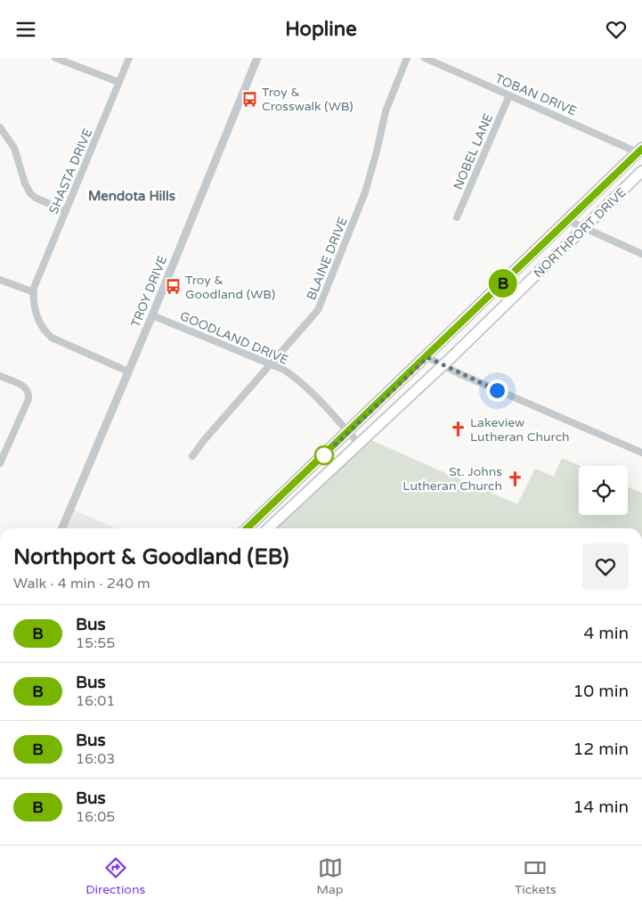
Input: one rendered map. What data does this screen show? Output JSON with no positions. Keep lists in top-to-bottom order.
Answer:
{
  "streets": {
    "main road": ["NORTHPORT DRIVE"],
    "street": [
      "TOBAN DRIVE",
      "NOBEL LANE",
      "SHASTA DRIVE",
      "BLAINE DRIVE",
      "TROY DRIVE",
      "GOODLAND DRIVE"
    ]
  },
  "crossings": [
    ["TOBAN DRIVE", "NOBEL LANE"],
    ["TOBAN DRIVE", "NORTHPORT DRIVE"],
    ["NORTHPORT DRIVE", "GOODLAND DRIVE"],
    ["BLAINE DRIVE", "GOODLAND DRIVE"],
    ["TROY DRIVE", "GOODLAND DRIVE"]
  ],
  "districts": ["Mendota Hills"],
  "places": {
    "bus stop": ["Troy & Crosswalk (WB)", "Troy & Goodland (WB)"],
    "church": ["Lakeview Lutheran Church", "St. Johns Lutheran Church"]
  },
  "lines": ["bus line B"],
  "page": {
    "header": "Hopline",
    "on_map": "B",
    "heading": ["Northport & Goodland (EB)", "Walk · 4 min · 240 m"],
    "list": [
      {
        "mark": "B",
        "name": "Bus",
        "note": "15:55",
        "value": "4 min"
      },
      {
        "mark": "B",
        "name": "Bus",
        "note": "16:01",
        "value": "10 min"
      },
      {
        "mark": "B",
        "name": "Bus",
        "note": "16:03",
        "value": "12 min"
      },
      {
        "mark": "B",
        "name": "Bus",
        "note": "16:05",
        "value": "14 min"
      }
    ],
    "tabs": ["Directions", "Map", "Tickets"]
  }
}
